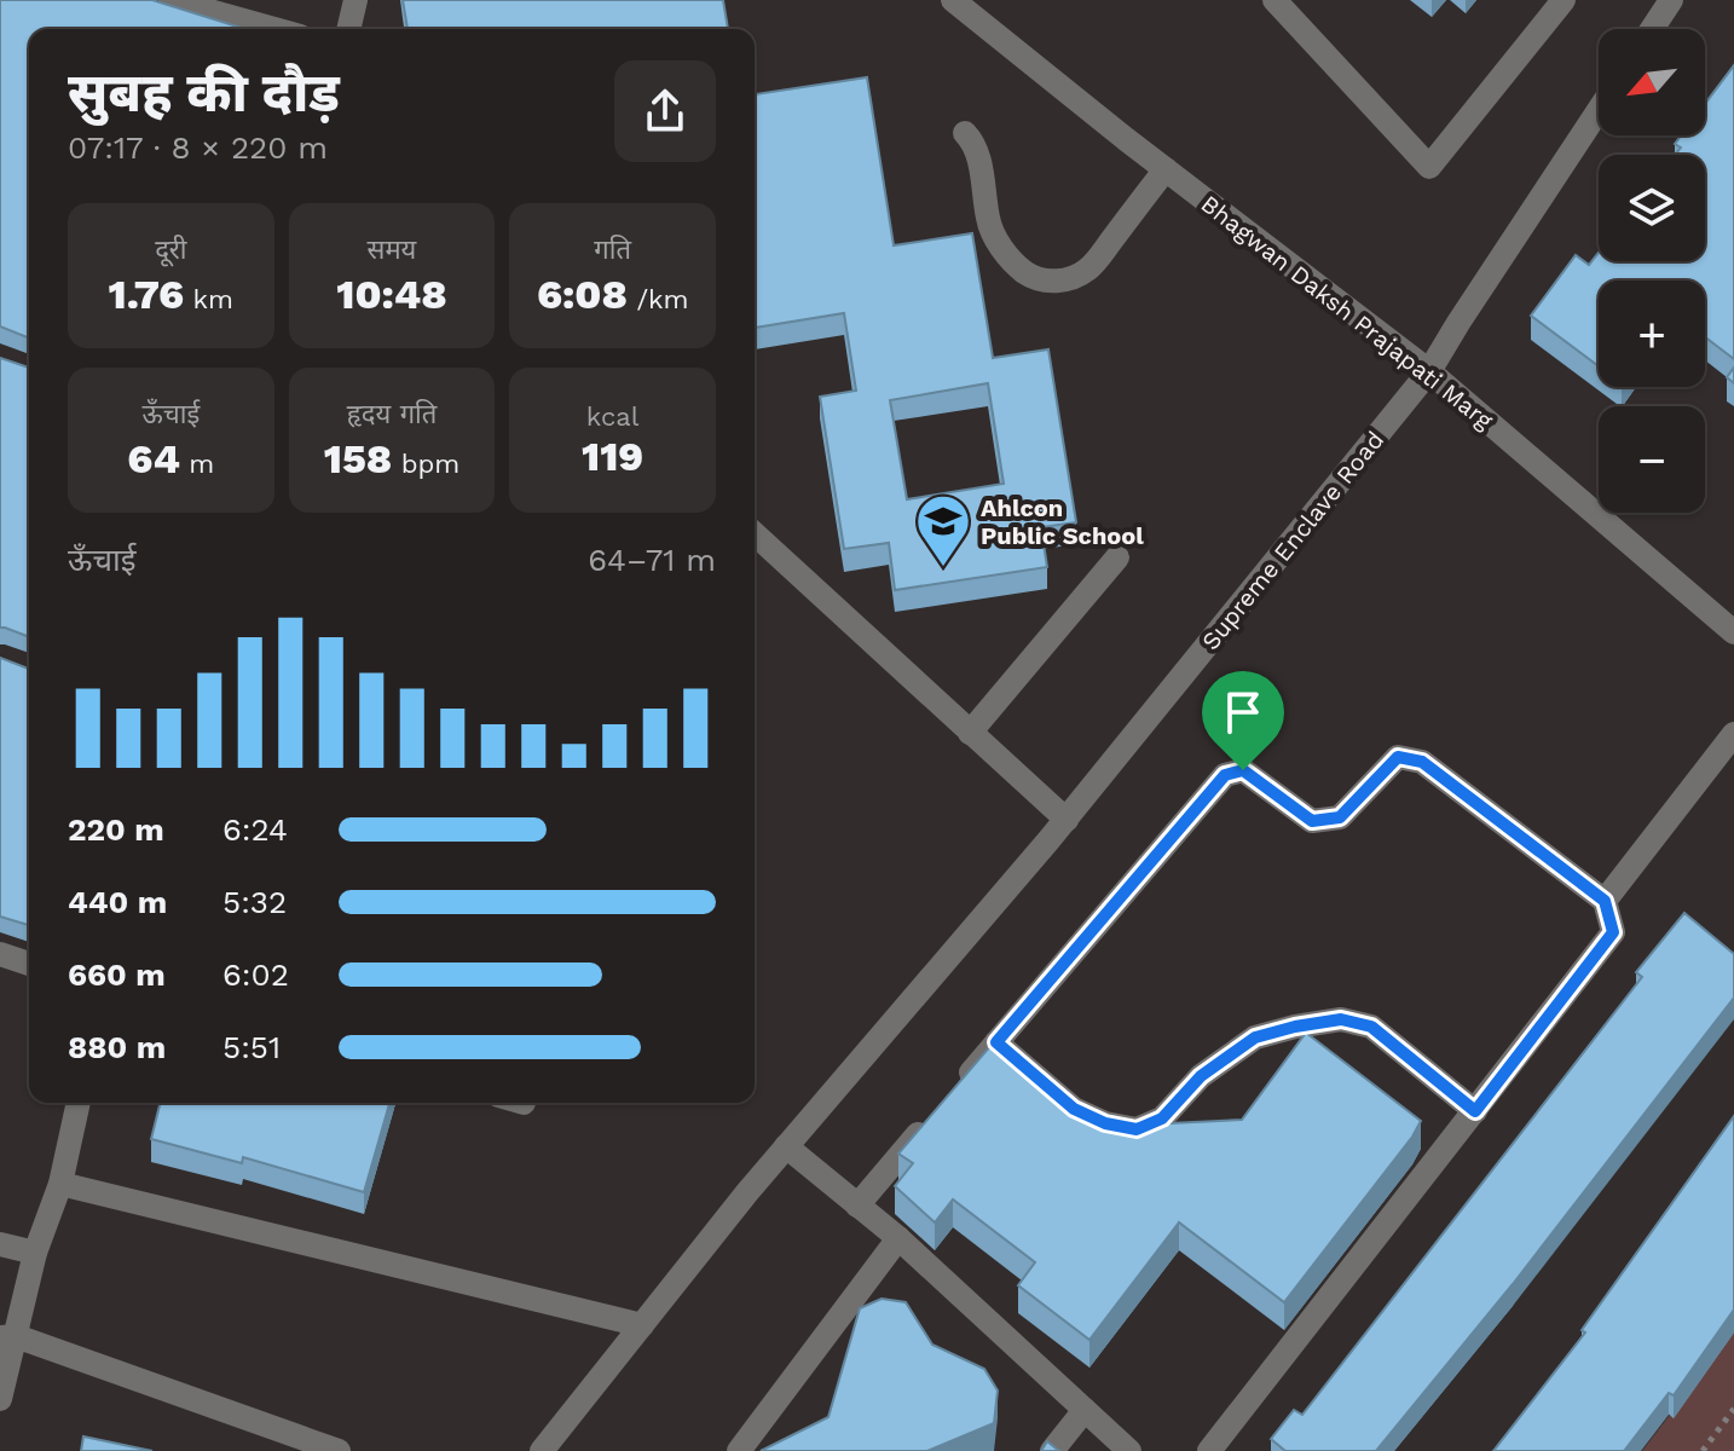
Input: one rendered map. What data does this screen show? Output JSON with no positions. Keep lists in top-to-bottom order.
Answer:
{
  "streets": {
    "street": ["Bhagwan Daksh Prajapati Marg", "Supreme Enclave Road"]
  },
  "crossings": [
    ["Bhagwan Daksh Prajapati Marg", "Supreme Enclave Road"]
  ],
  "places": {
    "school or university": ["Ahlcon Public School"]
  },
  "north": "bottom left",
  "page": {
    "map_buttons": ["+", "−"],
    "heading": ["सुबह की दौड़", "07:17 · 8 × 220 m"],
    "stats": [
      ["दूरी", "1.76 km"],
      ["समय", "10:48"],
      ["गति", "6:08 /km"],
      ["ऊँचाई", "64 m"],
      ["हृदय गति", "158 bpm"],
      ["kcal", "119"]
    ],
    "chart": ["ऊँचाई", "64–71 m"],
    "list": [
      {
        "name": "220 m",
        "note": "6:24"
      },
      {
        "name": "440 m",
        "note": "5:32"
      },
      {
        "name": "660 m",
        "note": "6:02"
      },
      {
        "name": "880 m",
        "note": "5:51"
      }
    ]
  }
}
